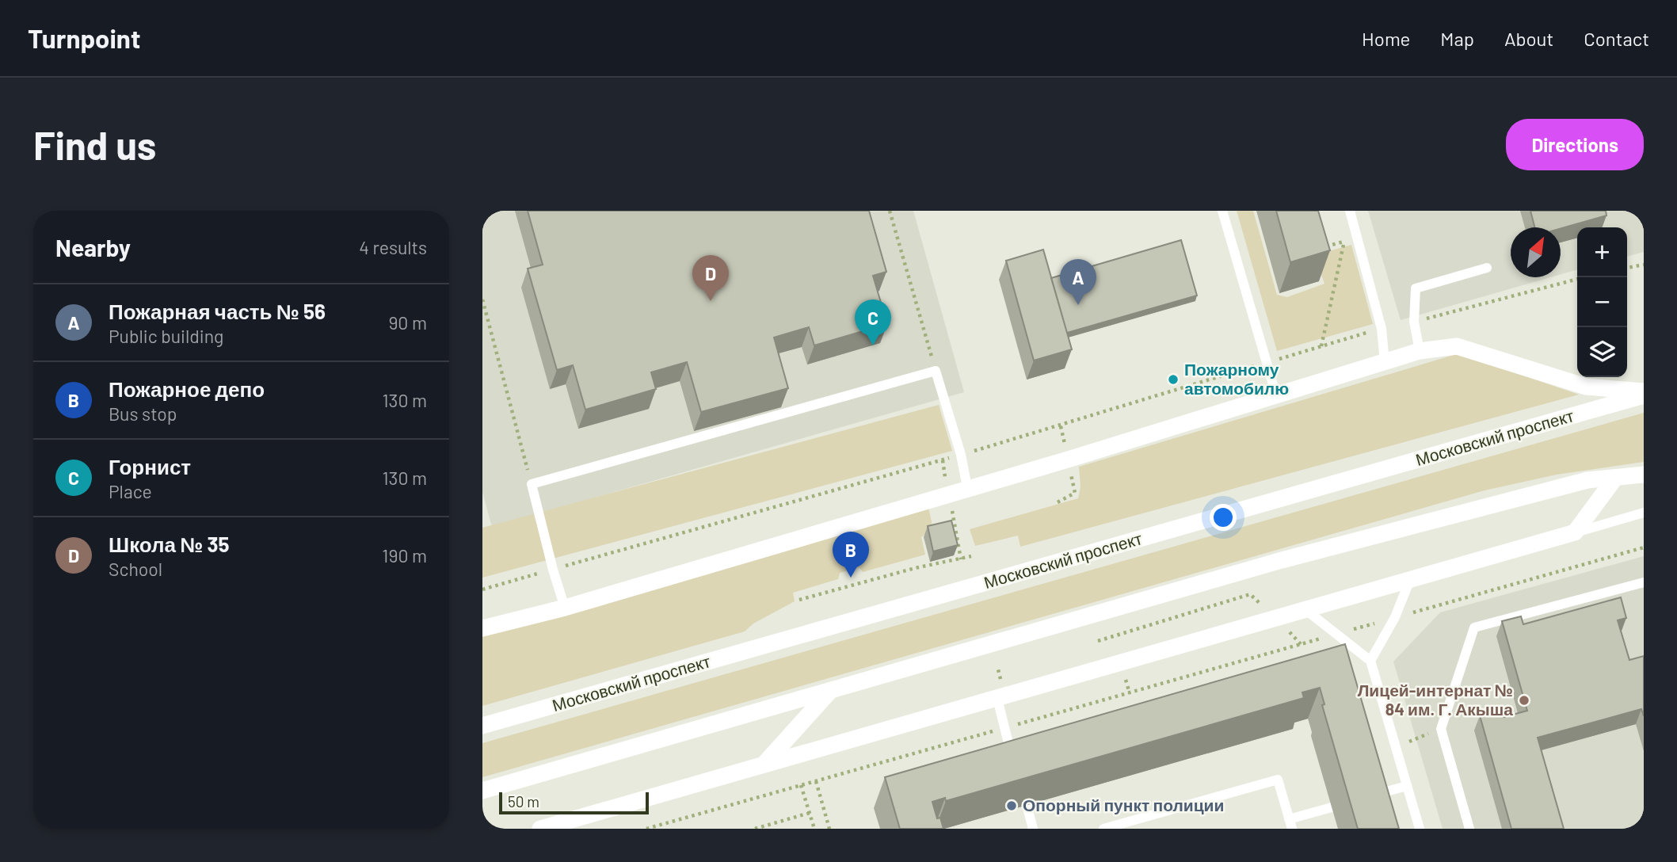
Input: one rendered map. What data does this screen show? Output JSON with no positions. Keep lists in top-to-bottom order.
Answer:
{
  "streets": {
    "street": ["Московский проспект"]
  },
  "places": ["Пожарному автомобилю", "Лицей-интернат № 84 им. Г. Акыша", "Опорный пункт полиции"],
  "scale_bar": "50 m",
  "north": "top right",
  "page": {
    "header": "Turnpoint",
    "nav": [
      "Home",
      "Map",
      "About",
      "Contact"
    ],
    "buttons": "Directions",
    "title": "Find us",
    "heading": ["Nearby", "4 results"],
    "map_buttons": ["+", "−"],
    "pins": [
      "D",
      "A",
      "C",
      "B"
    ],
    "list": [
      {
        "mark": "A",
        "name": "Пожарная часть № 56",
        "note": "Public building",
        "value": "90 m"
      },
      {
        "mark": "B",
        "name": "Пожарное депо",
        "note": "Bus stop",
        "value": "130 m"
      },
      {
        "mark": "C",
        "name": "Горнист",
        "note": "Place",
        "value": "130 m"
      },
      {
        "mark": "D",
        "name": "Школа № 35",
        "note": "School",
        "value": "190 m"
      }
    ],
    "scale": "50 m"
  }
}
